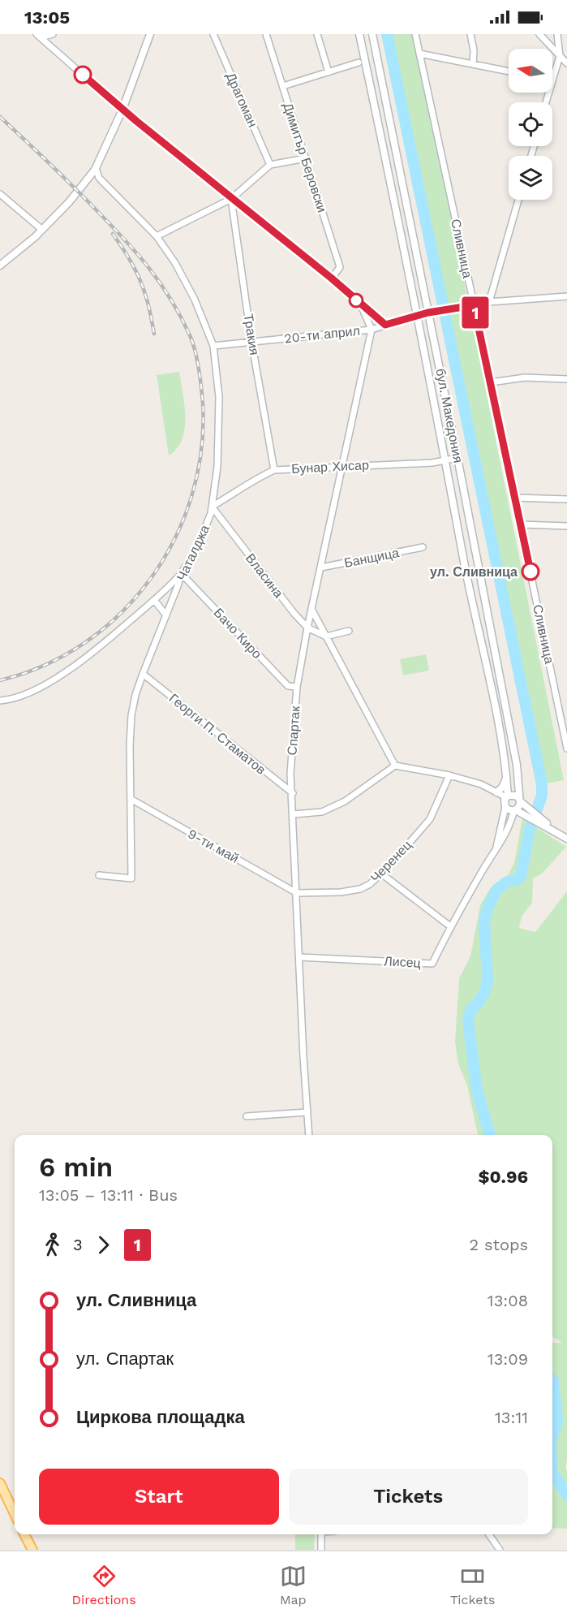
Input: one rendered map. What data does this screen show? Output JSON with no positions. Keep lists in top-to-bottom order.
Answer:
{
  "streets": {
    "street": [
      "Драгоман",
      "Димитър Беровски",
      "Сливница",
      "Тракия",
      "20-ти април",
      "бул. Македония",
      "Бунар Хисар",
      "Чаталджа",
      "Банщица",
      "Власина",
      "Бачо Киро",
      "Спартак",
      "Георги П. Стаматов",
      "9-ти май",
      "Черенец",
      "Лисец"
    ]
  },
  "crossings": [
    ["Сливница", "20-ти април"],
    ["Тракия", "20-ти април"],
    ["Тракия", "Бунар Хисар"],
    ["20-ти април", "бул. Македония"],
    ["20-ти април", "Чаталджа"],
    ["20-ти април", "Спартак"],
    ["бул. Македония", "Бунар Хисар"],
    ["бул. Македония", "Лисец"],
    ["Бунар Хисар", "Чаталджа"],
    ["Бунар Хисар", "Власина"],
    ["Бунар Хисар", "Спартак"],
    ["Чаталджа", "Власина"],
    ["Чаталджа", "Бачо Киро"],
    ["Чаталджа", "Георги П. Стаматов"],
    ["Чаталджа", "9-ти май"],
    ["Банщица", "Спартак"],
    ["Власина", "Спартак"],
    ["Бачо Киро", "Спартак"],
    ["Спартак", "Георги П. Стаматов"],
    ["Спартак", "9-ти май"],
    ["Спартак", "Черенец"],
    ["Спартак", "Лисец"],
    ["9-ти май", "Черенец"]
  ],
  "places": ["ул. Сливница"],
  "lines": ["bus line 1"],
  "north": "left",
  "page": {
    "status": "13:05",
    "on_map": "1",
    "heading": ["6 min", "13:05 – 13:11 · Bus", "$0.96"],
    "legs": ["3", "1", "2 stops"],
    "list": [
      {
        "name": "ул. Сливница",
        "value": "13:08"
      },
      {
        "name": "ул. Спартак",
        "value": "13:09"
      },
      {
        "name": "Циркова площадка",
        "value": "13:11"
      }
    ],
    "buttons": ["Start", "Tickets"],
    "tabs": ["Directions", "Map", "Tickets"]
  }
}
